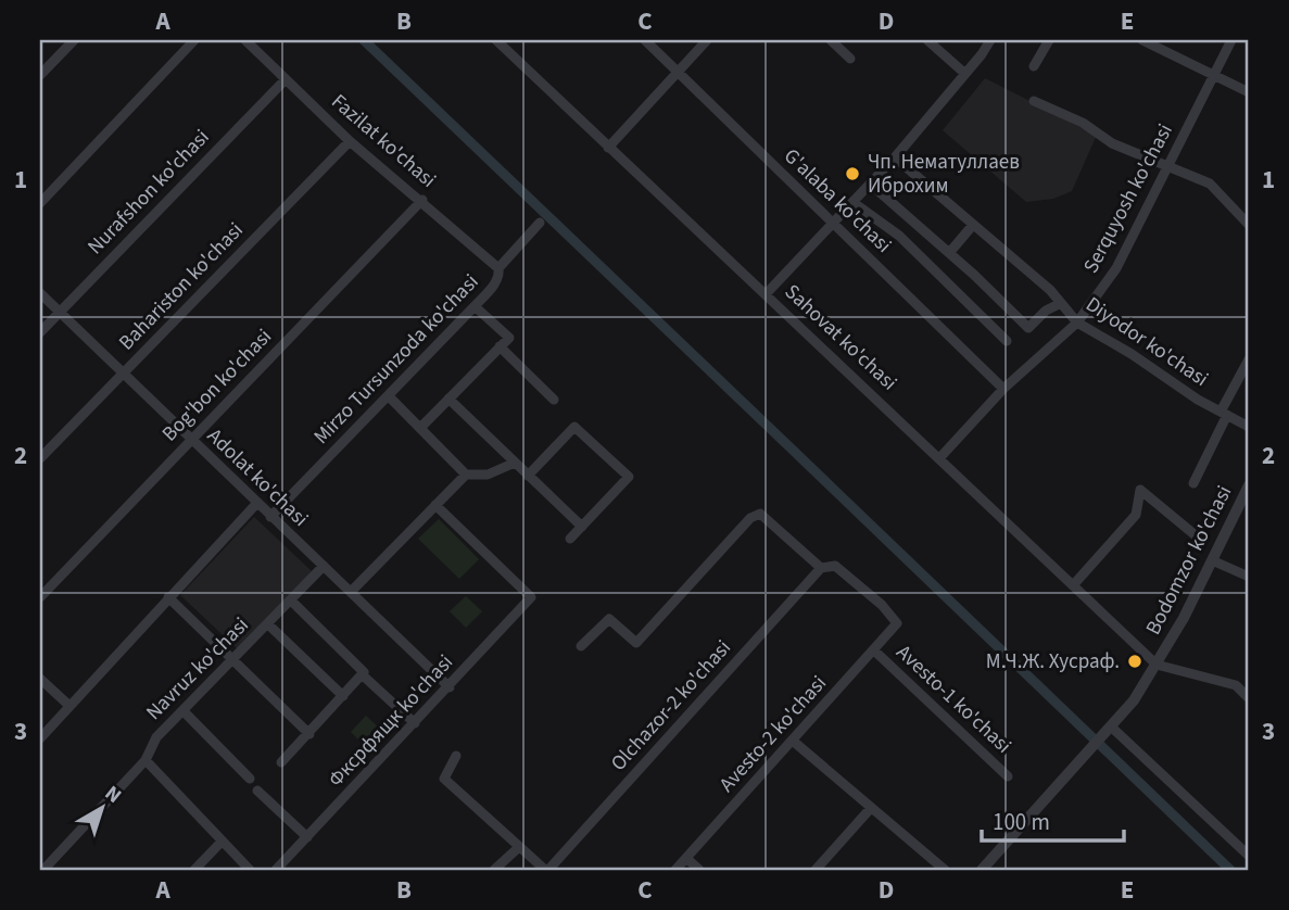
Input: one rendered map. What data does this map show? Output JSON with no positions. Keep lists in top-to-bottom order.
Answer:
{
  "streets": {
    "street": [
      "Fazilat ko'chasi",
      "Nurafshon ko'chasi",
      "Serquyosh ko'chasi",
      "G'alaba ko'chasi",
      "Bahariston ko'chasi",
      "Sahovat ko'chasi",
      "Diyodor ko'chasi",
      "Mirzo Tursunzoda ko'chasi",
      "Bog'bon ko'chasi",
      "Adolat ko'chasi",
      "Bodomzor ko'chasi",
      "Navruz ko'chasi",
      "Avesto-1 ko'chasi",
      "Olchazor-2 ko'chasi",
      "Фксрфящк ko'chasi",
      "Avesto-2 ko'chasi"
    ]
  },
  "crossings": [
    ["Fazilat ko'chasi", "Nurafshon ko'chasi"],
    ["Fazilat ko'chasi", "Bahariston ko'chasi"],
    ["Fazilat ko'chasi", "Mirzo Tursunzoda ko'chasi"],
    ["Fazilat ko'chasi", "Bog'bon ko'chasi"],
    ["Nurafshon ko'chasi", "Adolat ko'chasi"],
    ["Serquyosh ko'chasi", "G'alaba ko'chasi"],
    ["Serquyosh ko'chasi", "Sahovat ko'chasi"],
    ["Serquyosh ko'chasi", "Diyodor ko'chasi"],
    ["Bahariston ko'chasi", "Adolat ko'chasi"],
    ["Sahovat ko'chasi", "Bodomzor ko'chasi"],
    ["Mirzo Tursunzoda ko'chasi", "Adolat ko'chasi"],
    ["Bog'bon ko'chasi", "Adolat ko'chasi"],
    ["Adolat ko'chasi", "Navruz ko'chasi"],
    ["Adolat ko'chasi", "Фксрфящк ko'chasi"],
    ["Avesto-1 ko'chasi", "Avesto-2 ko'chasi"],
    ["Olchazor-2 ko'chasi", "Avesto-2 ko'chasi"]
  ],
  "places": ["Чп. Нематуллаев Иброхим", "М.Ч.Ж. Хусраф."],
  "scale_bar": "100 m",
  "north": "top right",
  "grid": {
    "columns": [
      "A",
      "B",
      "C",
      "D",
      "E"
    ],
    "rows": ["1", "2", "3"]
  }
}
